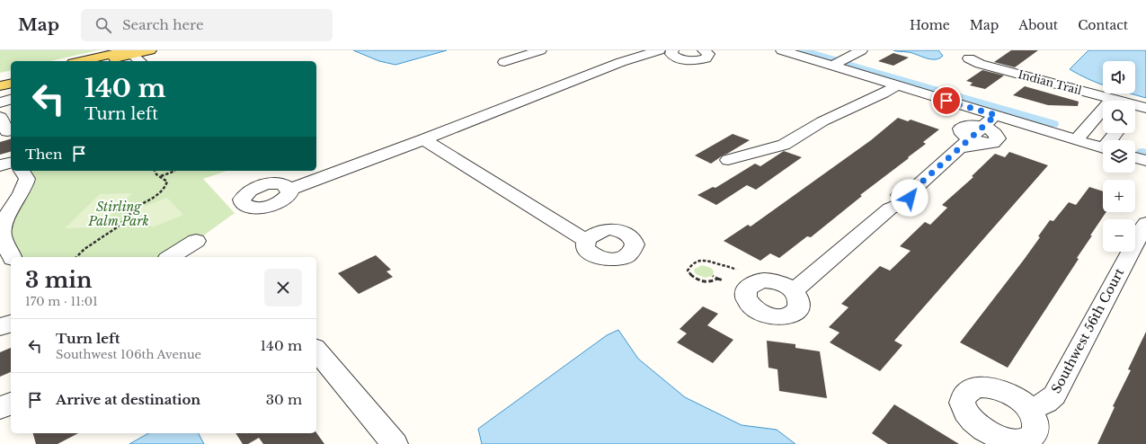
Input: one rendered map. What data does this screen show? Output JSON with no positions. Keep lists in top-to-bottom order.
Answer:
{
  "streets": {
    "street": ["Indian Trail", "Southwest 56th Court"]
  },
  "parks": ["Stirling Palm Park"],
  "page": {
    "header": "Map",
    "search": "Search here",
    "nav": [
      "Home",
      "Map",
      "About",
      "Contact"
    ],
    "map_buttons": ["+", "−"],
    "turn": ["140 m", "Turn left"],
    "then": "Then",
    "heading": ["3 min", "170 m · 11:01"],
    "list": [
      {
        "name": "Turn left",
        "note": "Southwest 106th Avenue",
        "value": "140 m"
      },
      {
        "name": "Arrive at destination",
        "value": "30 m"
      }
    ]
  }
}
